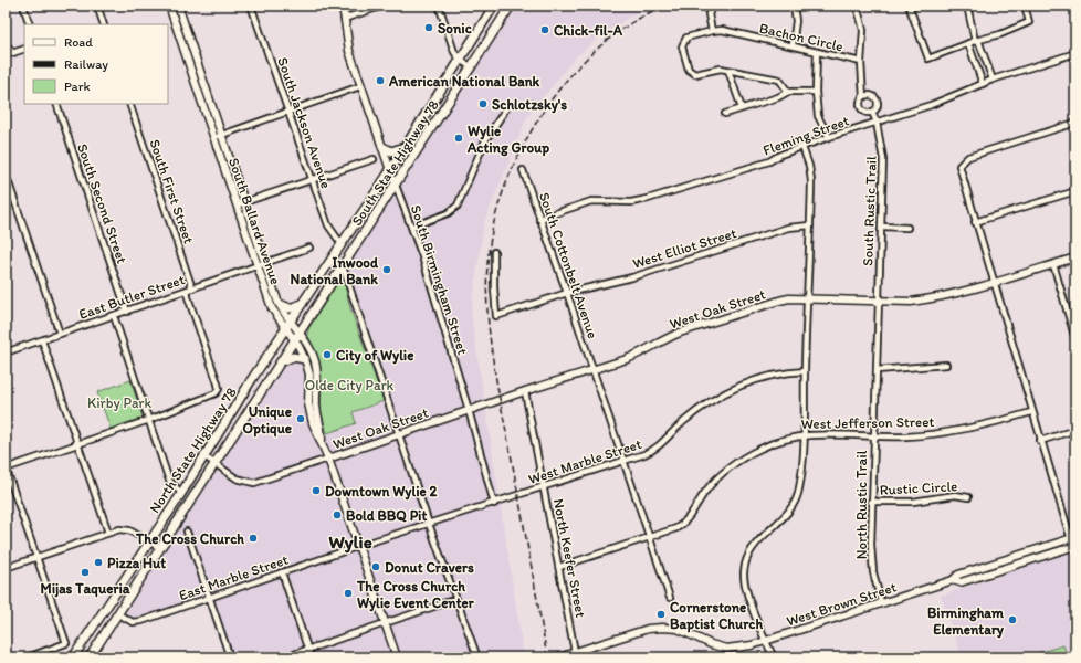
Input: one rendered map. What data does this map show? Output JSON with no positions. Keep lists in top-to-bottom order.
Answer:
{
  "streets": {
    "main road": [
      "South State Highway 78",
      "South Ballard Avenue",
      "South Birmingham Street",
      "West Oak Street",
      "North State Highway 78",
      "West Brown Street"
    ],
    "street": [
      "Bachon Circle",
      "South Jackson Avenue",
      "Fleming Street",
      "South First Street",
      "South Second Street",
      "South Rustic Trail",
      "West Elliot Street",
      "South Cottonbelt Avenue",
      "East Butler Street",
      "West Jefferson Street",
      "West Marble Street",
      "Rustic Circle",
      "North Rustic Trail",
      "North Keefer Street",
      "East Marble Street"
    ]
  },
  "crossings": [
    ["South Jackson Avenue", "South State Highway 78"],
    ["Fleming Street", "South Rustic Trail"],
    ["Fleming Street", "South Cottonbelt Avenue"],
    ["South State Highway 78", "South Ballard Avenue"],
    ["South State Highway 78", "South Birmingham Street"],
    ["South State Highway 78", "North State Highway 78"],
    ["South First Street", "East Butler Street"],
    ["South Second Street", "East Butler Street"],
    ["South Rustic Trail", "West Oak Street"],
    ["South Rustic Trail", "North Rustic Trail"],
    ["South Ballard Avenue", "East Butler Street"],
    ["South Ballard Avenue", "West Oak Street"],
    ["South Ballard Avenue", "North State Highway 78"],
    ["South Ballard Avenue", "West Marble Street"],
    ["South Ballard Avenue", "East Marble Street"],
    ["West Elliot Street", "South Cottonbelt Avenue"],
    ["South Cottonbelt Avenue", "West Oak Street"],
    ["South Cottonbelt Avenue", "West Jefferson Street"],
    ["South Cottonbelt Avenue", "West Marble Street"],
    ["South Birmingham Street", "West Oak Street"],
    ["South Birmingham Street", "West Marble Street"],
    ["West Oak Street", "North Rustic Trail"],
    ["West Oak Street", "North Keefer Street"],
    ["West Jefferson Street", "North Rustic Trail"],
    ["West Jefferson Street", "North Keefer Street"],
    ["North State Highway 78", "East Marble Street"],
    ["West Marble Street", "North Keefer Street"],
    ["West Marble Street", "East Marble Street"],
    ["Rustic Circle", "North Rustic Trail"],
    ["North Rustic Trail", "West Brown Street"],
    ["North Keefer Street", "West Brown Street"]
  ],
  "districts": ["Wylie"],
  "parks": ["Olde City Park", "Kirby Park"],
  "places": [
    "Sonic",
    "Chick-fil-A",
    "American National Bank",
    "Schlotzsky's",
    "Wylie Acting Group",
    "Inwood National Bank",
    "City of Wylie",
    "Unique Optique",
    "Downtown Wylie 2",
    "Bold BBQ Pit",
    "The Cross Church",
    "Pizza Hut",
    "Donut Cravers",
    "Mijas Taqueria",
    "The Cross Church Wylie Event Center",
    "Cornerstone Baptist Church",
    "Birmingham Elementary"
  ],
  "legend": ["Road", "Railway", "Park"]
}
